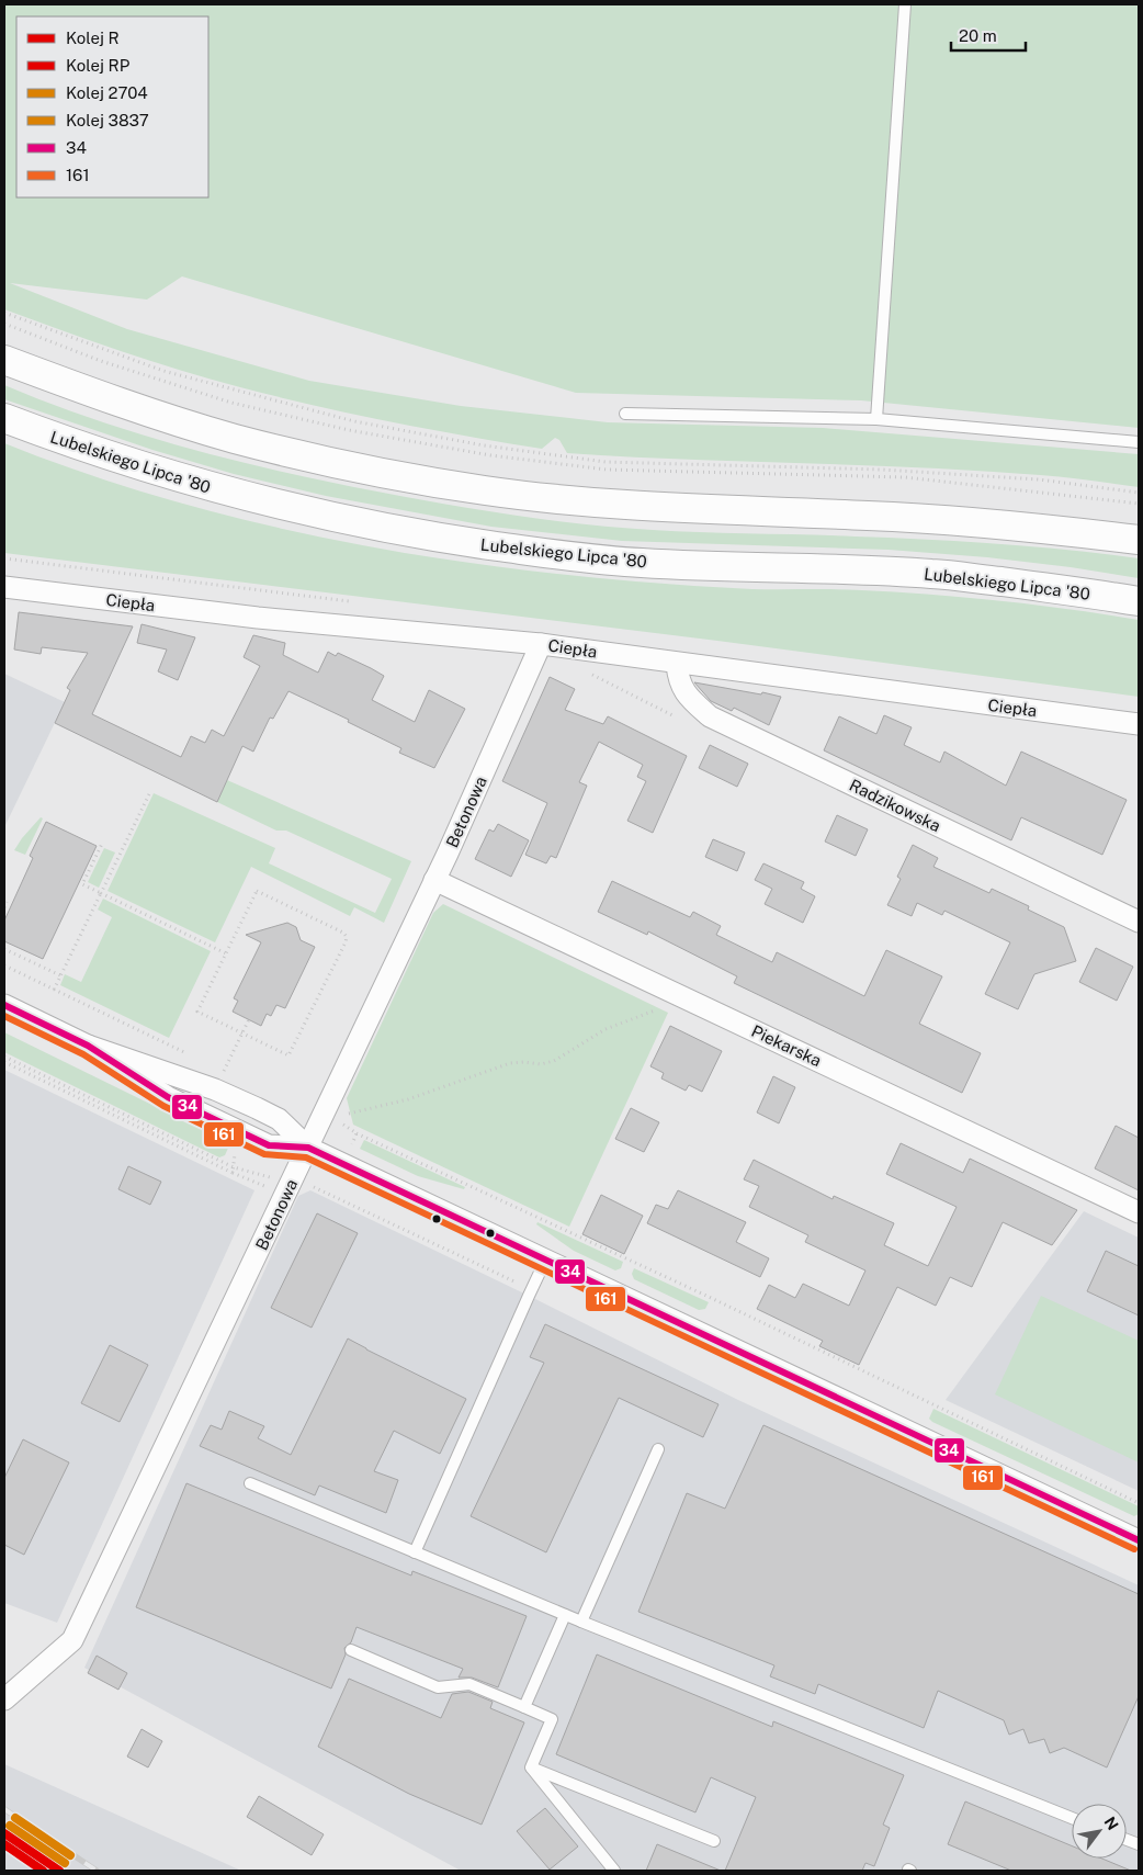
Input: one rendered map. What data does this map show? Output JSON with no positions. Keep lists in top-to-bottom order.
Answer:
{
  "streets": {
    "main road": ["Lubelskiego Lipca '80"],
    "street": [
      "Ciepła",
      "Radzikowska",
      "Betonowa",
      "Piekarska"
    ]
  },
  "crossings": [
    ["Ciepła", "Radzikowska"],
    ["Ciepła", "Betonowa"],
    ["Betonowa", "Piekarska"]
  ],
  "lines": [
    "transit line 34",
    "transit line 161",
    "rail line 3837",
    "rail line 2704",
    "rail line R",
    "rail line RP"
  ],
  "legend": [
    "Kolej R",
    "Kolej RP",
    "Kolej 2704",
    "Kolej 3837",
    "34",
    "161"
  ],
  "scale_bar": "20 m",
  "north": "top right"
}
